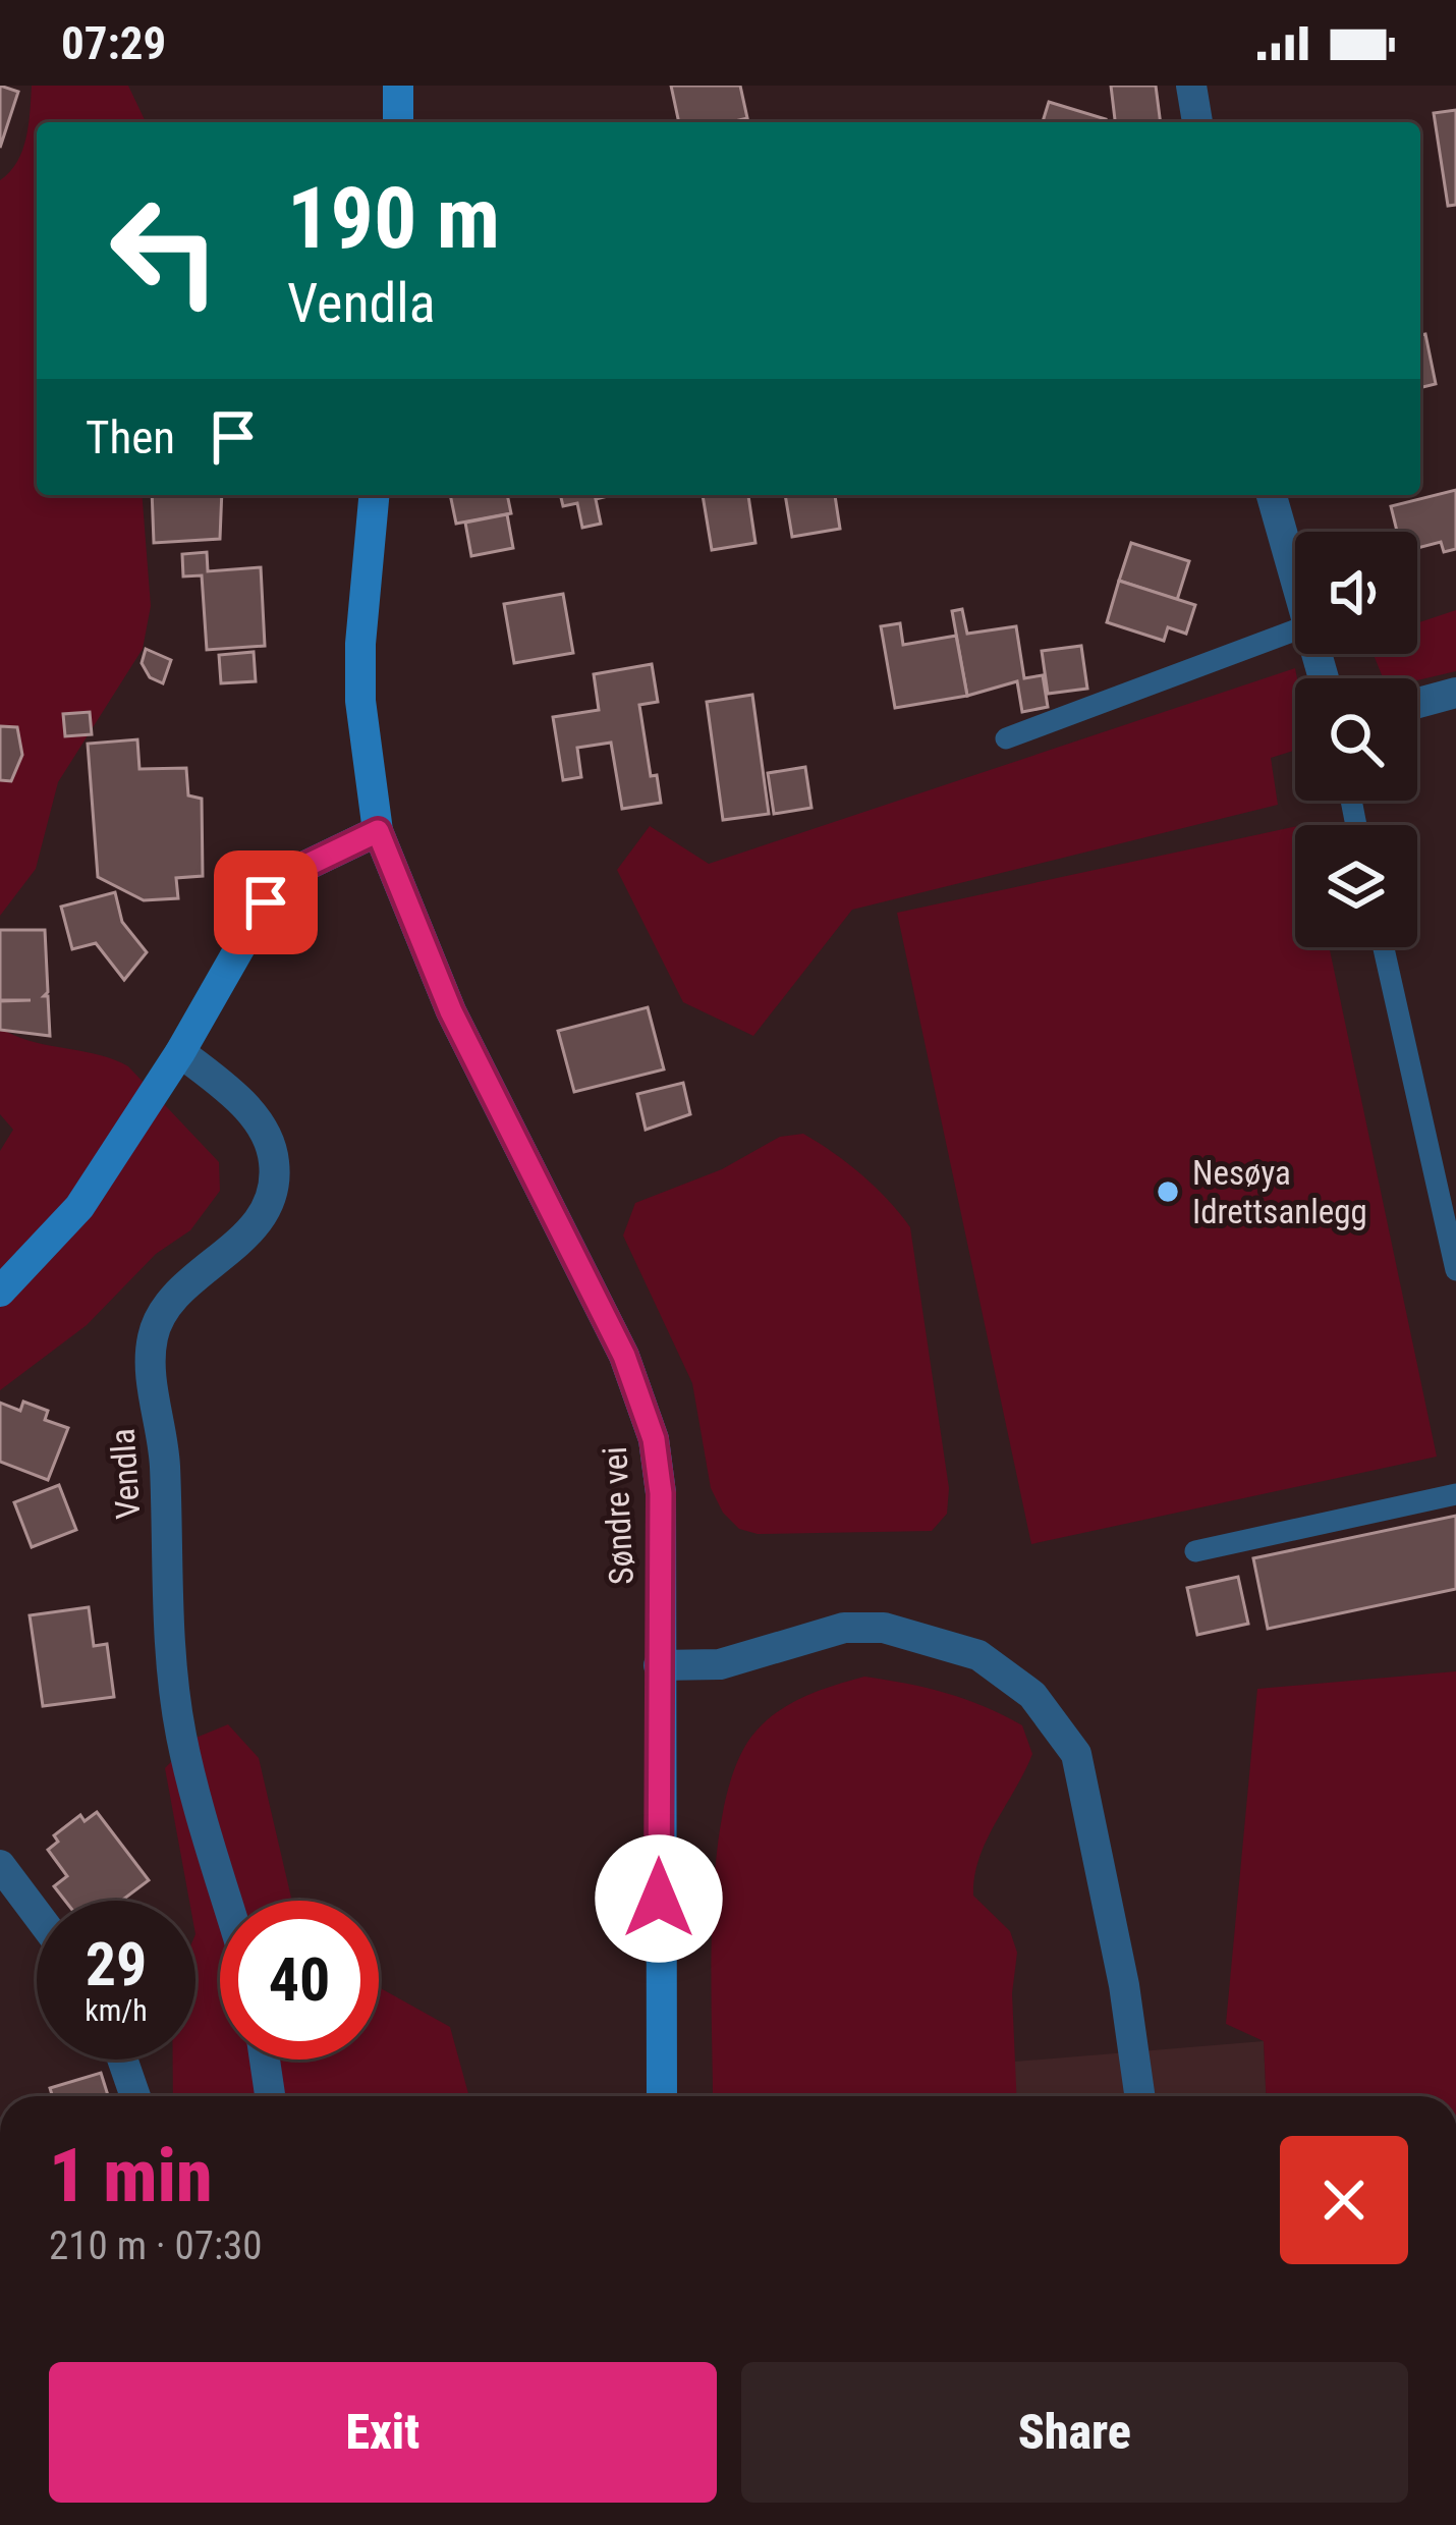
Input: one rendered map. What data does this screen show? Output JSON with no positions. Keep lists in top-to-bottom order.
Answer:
{
  "streets": {
    "street": ["Vendla", "Søndre vei"]
  },
  "places": ["Nesøya Idrettsanlegg"],
  "page": {
    "status": "07:29",
    "turn": ["190 m", "Vendla"],
    "then": "Then",
    "speed": "29 km/h",
    "limit": "40",
    "heading": ["1 min", "210 m · 07:30"],
    "buttons": ["Exit", "Share"]
  }
}
